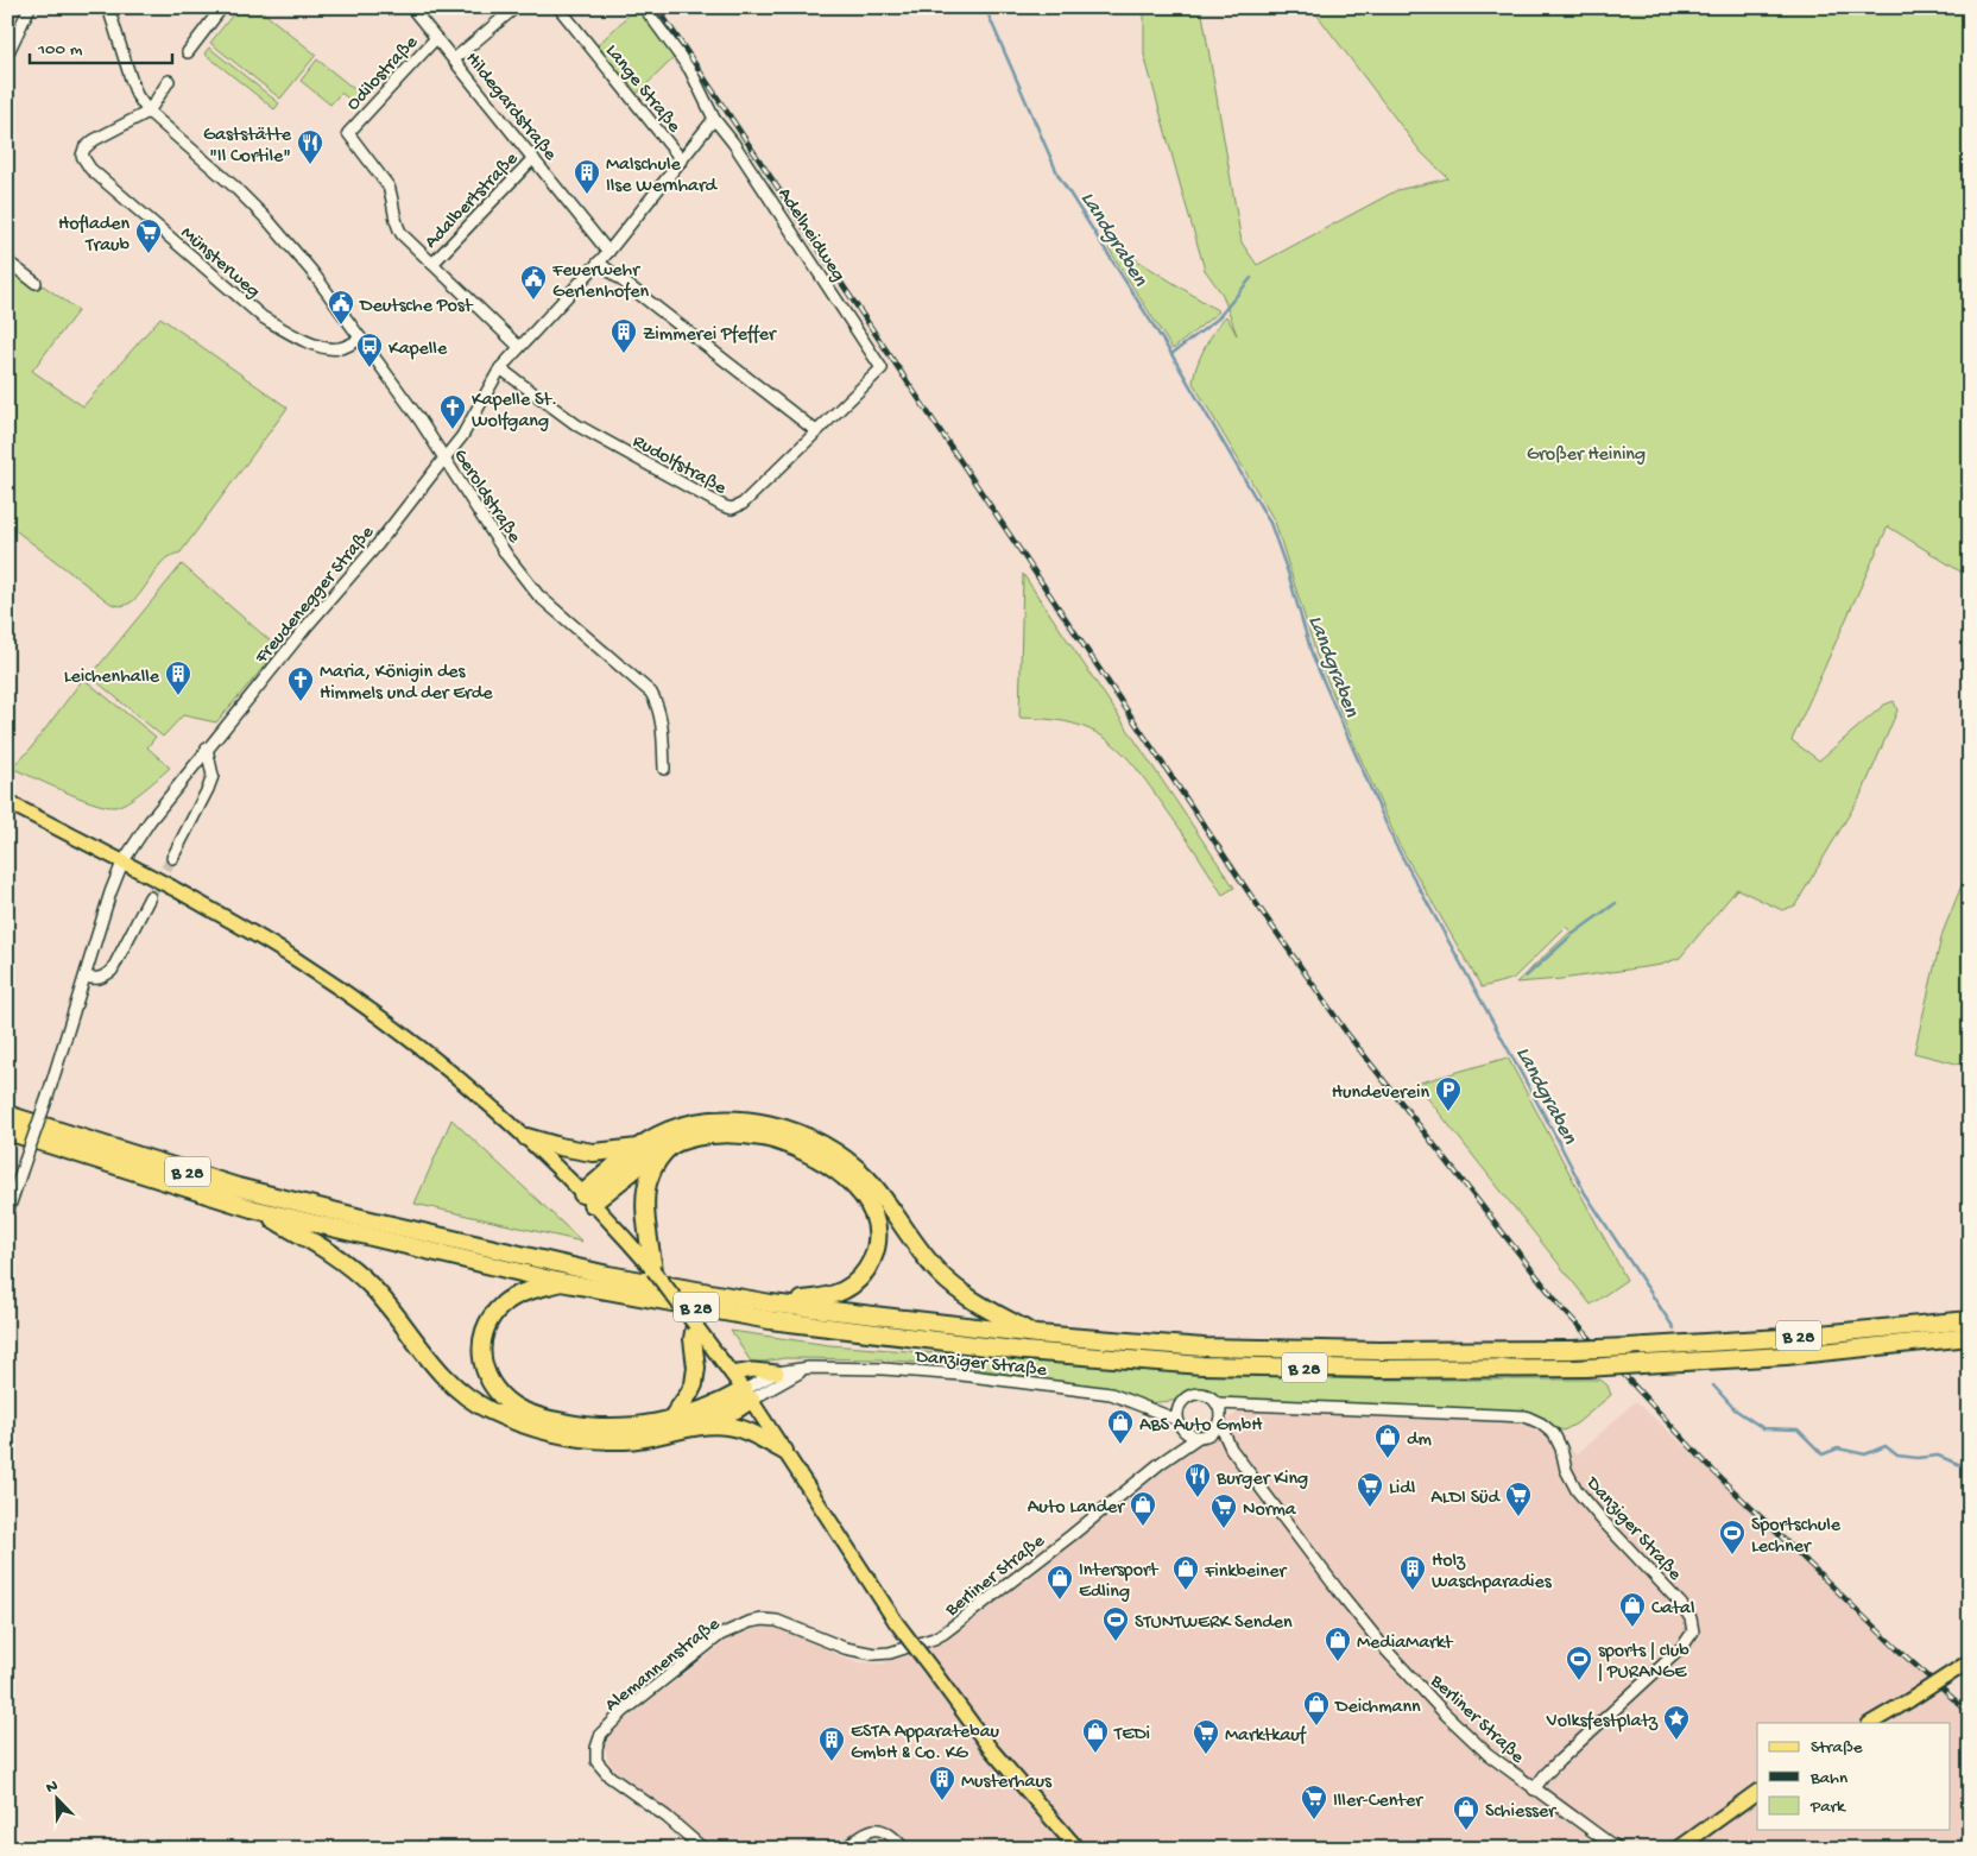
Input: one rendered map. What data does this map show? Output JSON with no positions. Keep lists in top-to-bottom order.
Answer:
{
  "streets": {
    "highway": ["B 28"],
    "street": [
      "Odilostraße",
      "Lange Straße",
      "Hildegardstraße",
      "Adalbertstraße",
      "Adelheidweg",
      "Münsterweg",
      "Rudolfstraße",
      "Geroldstraße",
      "Freudenegger Straße",
      "Danziger Straße",
      "Berliner Straße",
      "Alemannenstraße"
    ]
  },
  "crossings": [
    ["Odilostraße", "Hildegardstraße"],
    ["Odilostraße", "Adalbertstraße"],
    ["Odilostraße", "Freudenegger Straße"],
    ["Lange Straße", "Freudenegger Straße"],
    ["Hildegardstraße", "Adalbertstraße"],
    ["Hildegardstraße", "Freudenegger Straße"],
    ["Adelheidweg", "Rudolfstraße"],
    ["Adelheidweg", "Freudenegger Straße"],
    ["Münsterweg", "Geroldstraße"],
    ["Rudolfstraße", "Freudenegger Straße"],
    ["Geroldstraße", "Freudenegger Straße"],
    ["Danziger Straße", "Berliner Straße"],
    ["Berliner Straße", "Alemannenstraße"]
  ],
  "water": ["Landgraben"],
  "parks": ["Großer Heining"],
  "places": {
    "restaurant": ["Gaststätte \"Il Cortile\"", "Burger King"],
    "building": [
      "Malschule Ilse Wernhard",
      "Zimmerei Pfeffer",
      "Leichenhalle",
      "Holz Waschparadies",
      "ESTA Apparatebau GmbH & Co. KG",
      "Musterhaus"
    ],
    "supermarket": [
      "Hofladen Traub",
      "Lidl",
      "ALDI Süd",
      "Norma",
      "Marktkauf",
      "Iller-Center"
    ],
    "public building": ["Feuerwehr Gerlenhofen", "Deutsche Post"],
    "bus stop": ["Kapelle"],
    "church": ["Kapelle St. Wolfgang", "Maria, Königin des Himmels und der Erde"],
    "parking": ["Hundeverein"],
    "shop": [
      "ABS Auto GmbH",
      "dm",
      "Auto Lander",
      "Finkbeiner",
      "Intersport Edling",
      "Catal",
      "MediaMarkt",
      "Deichmann",
      "TEDi",
      "Schiesser"
    ],
    "sports": ["Sportschule Lechner", "STUNTWERK Senden", "sports | club | PURANGE"],
    "place": ["Volksfestplatz"]
  },
  "legend": ["Straße", "Bahn", "Park"],
  "scale_bar": "100 m",
  "north": "top left"
}
